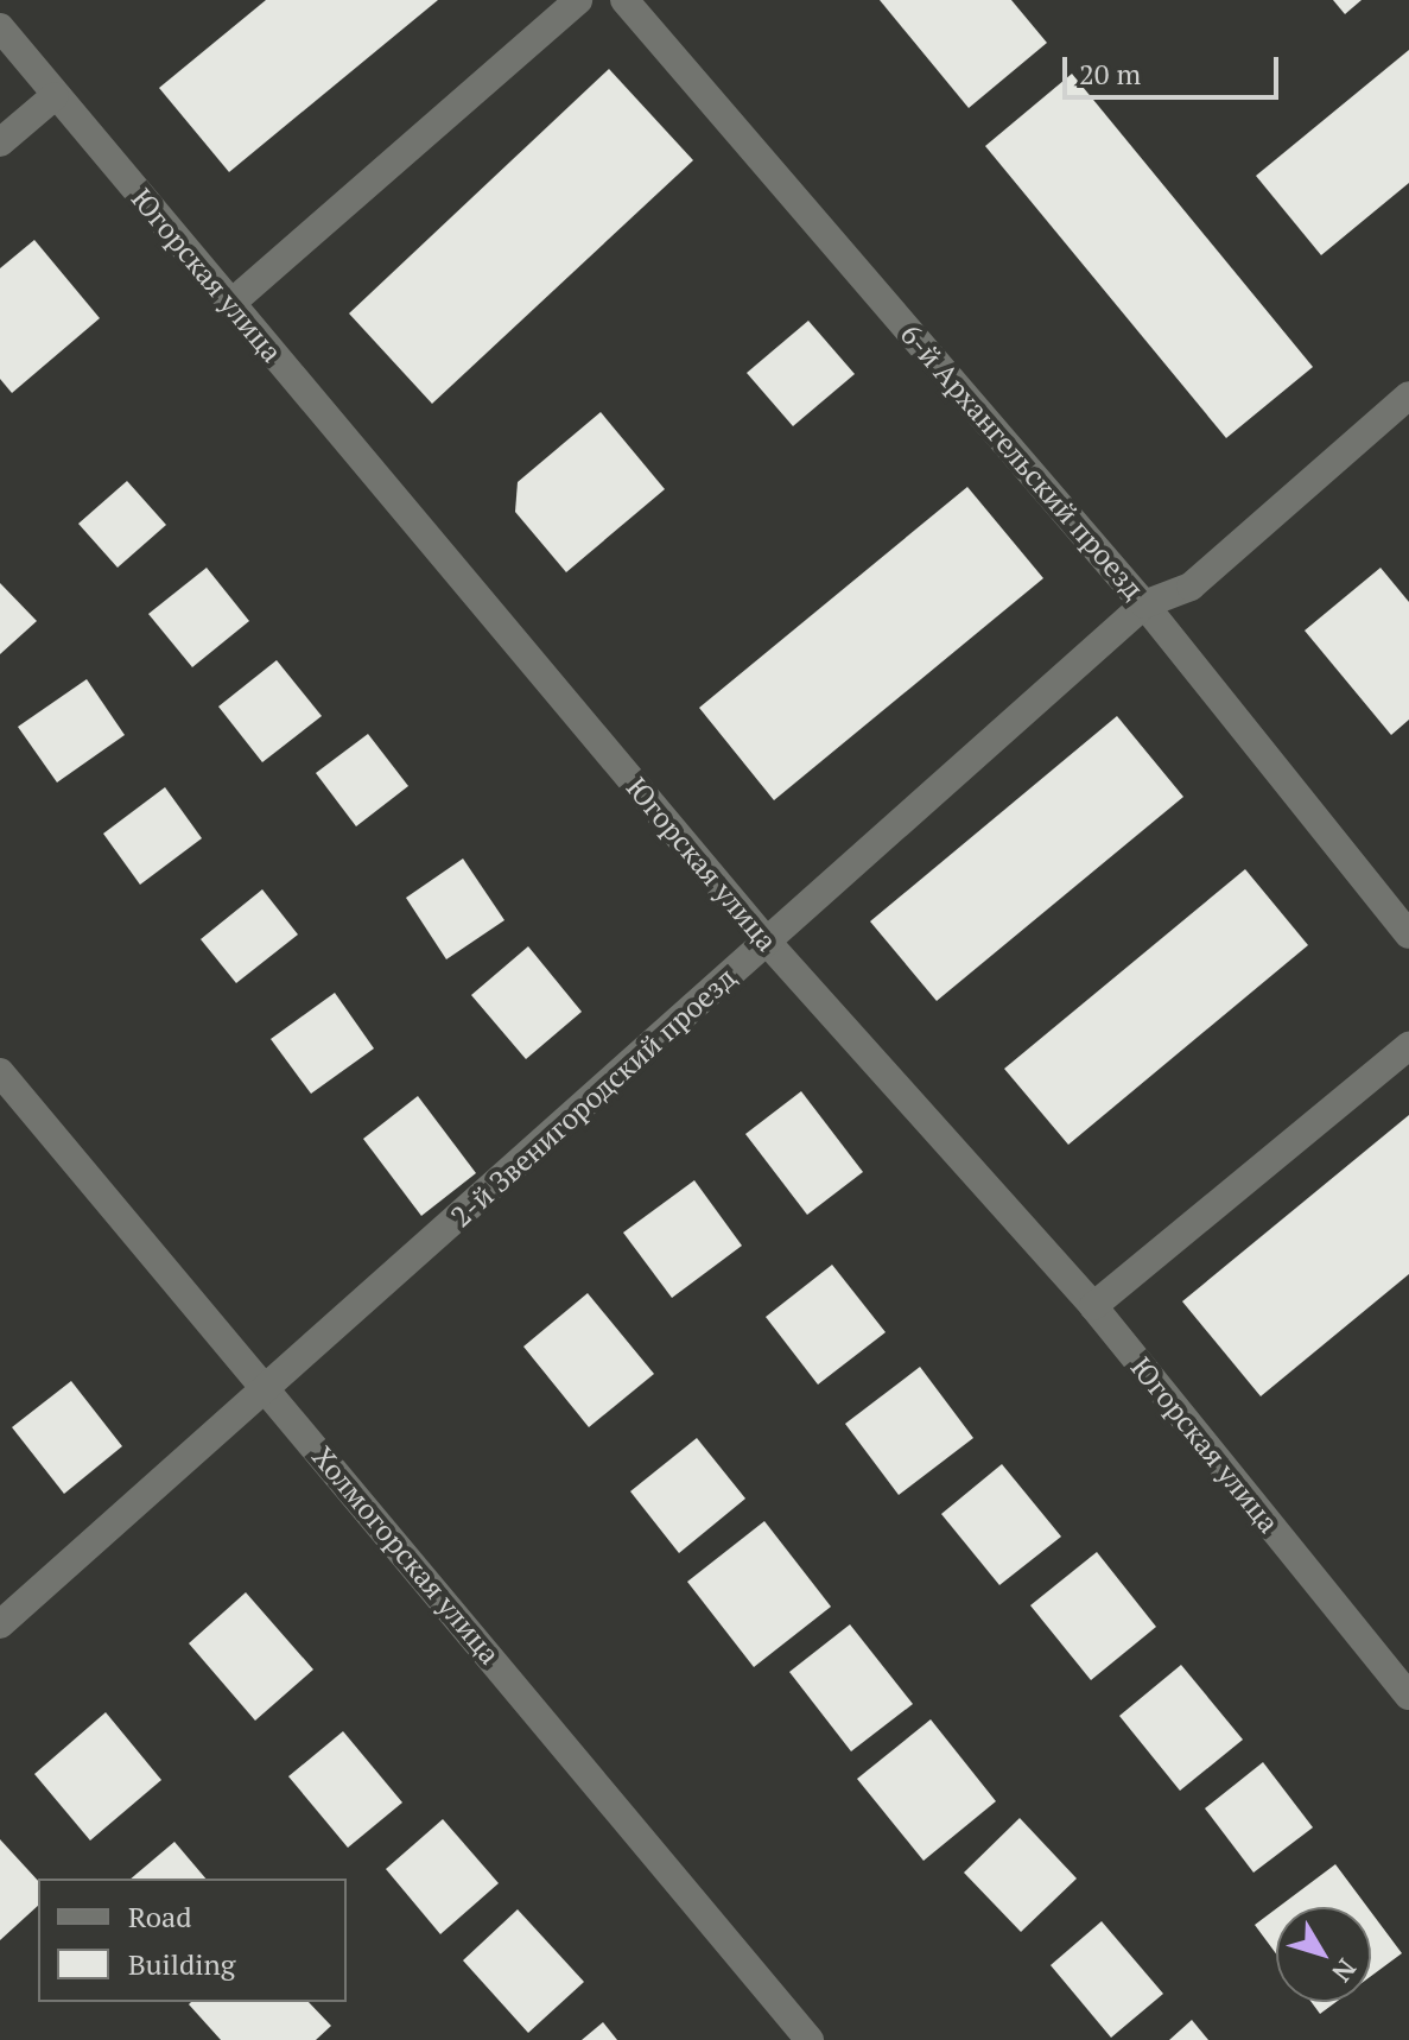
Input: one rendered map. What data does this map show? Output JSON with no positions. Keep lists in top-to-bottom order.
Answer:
{
  "streets": {
    "street": [
      "Югорская улица",
      "6-й Архангельский проезд",
      "2-й Звенигородский проезд",
      "Холмогорская улица"
    ]
  },
  "crossings": [
    ["Югорская улица", "2-й Звенигородский проезд"],
    ["6-й Архангельский проезд", "2-й Звенигородский проезд"],
    ["2-й Звенигородский проезд", "Холмогорская улица"]
  ],
  "legend": ["Road", "Building"],
  "scale_bar": "20 m",
  "north": "bottom right"
}
